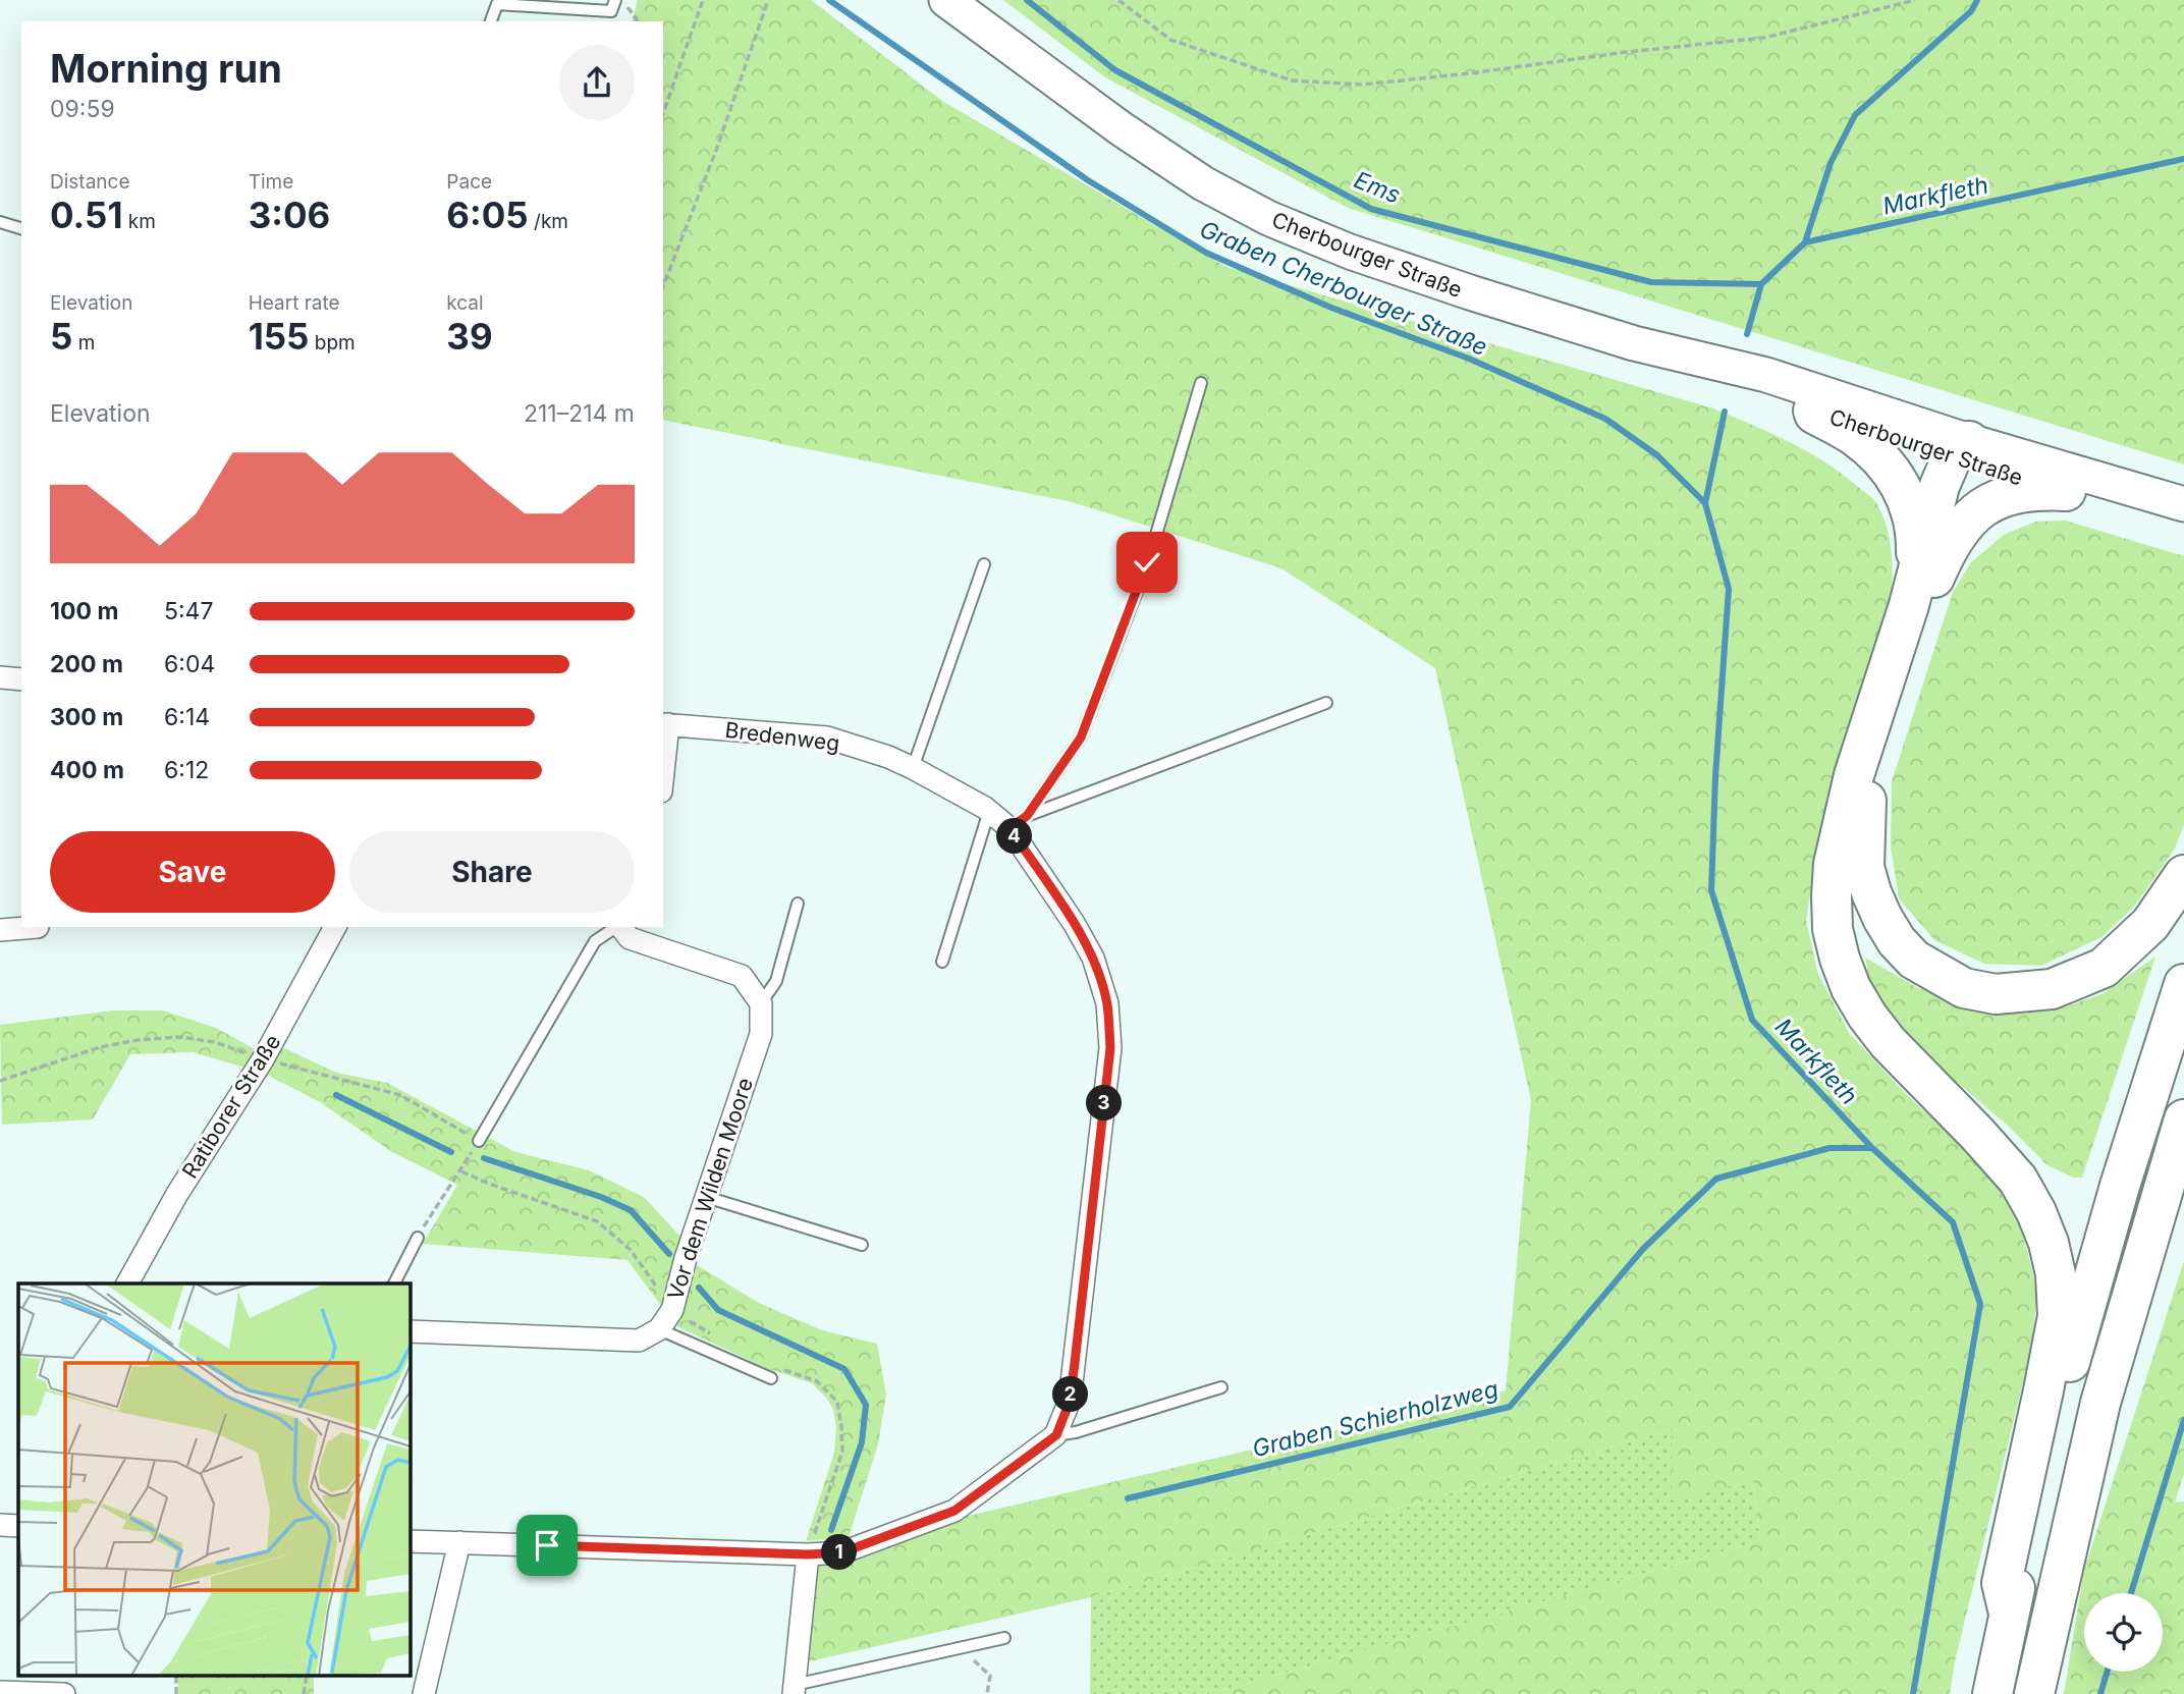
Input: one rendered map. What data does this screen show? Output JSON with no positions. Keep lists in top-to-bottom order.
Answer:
{
  "streets": {
    "main road": ["Cherbourger Straße"],
    "street": ["Bredenweg", "Ratiborer Straße", "Vor dem Wilden Moore"]
  },
  "water": [
    "Ems",
    "Markfleth",
    "Graben Cherbourger Straße",
    "Graben Schierholzweg"
  ],
  "page": {
    "heading": ["Morning run", "09:59"],
    "stats": [
      ["Distance", "0.51 km"],
      ["Time", "3:06"],
      ["Pace", "6:05 /km"],
      ["Elevation", "5 m"],
      ["Heart rate", "155 bpm"],
      ["kcal", "39"]
    ],
    "chart": ["Elevation", "211–214 m"],
    "list": [
      {
        "name": "100 m",
        "note": "5:47"
      },
      {
        "name": "200 m",
        "note": "6:04"
      },
      {
        "name": "300 m",
        "note": "6:14"
      },
      {
        "name": "400 m",
        "note": "6:12"
      }
    ],
    "buttons": ["Save", "Share"],
    "pins": [
      "4",
      "3",
      "2",
      "1"
    ]
  }
}
